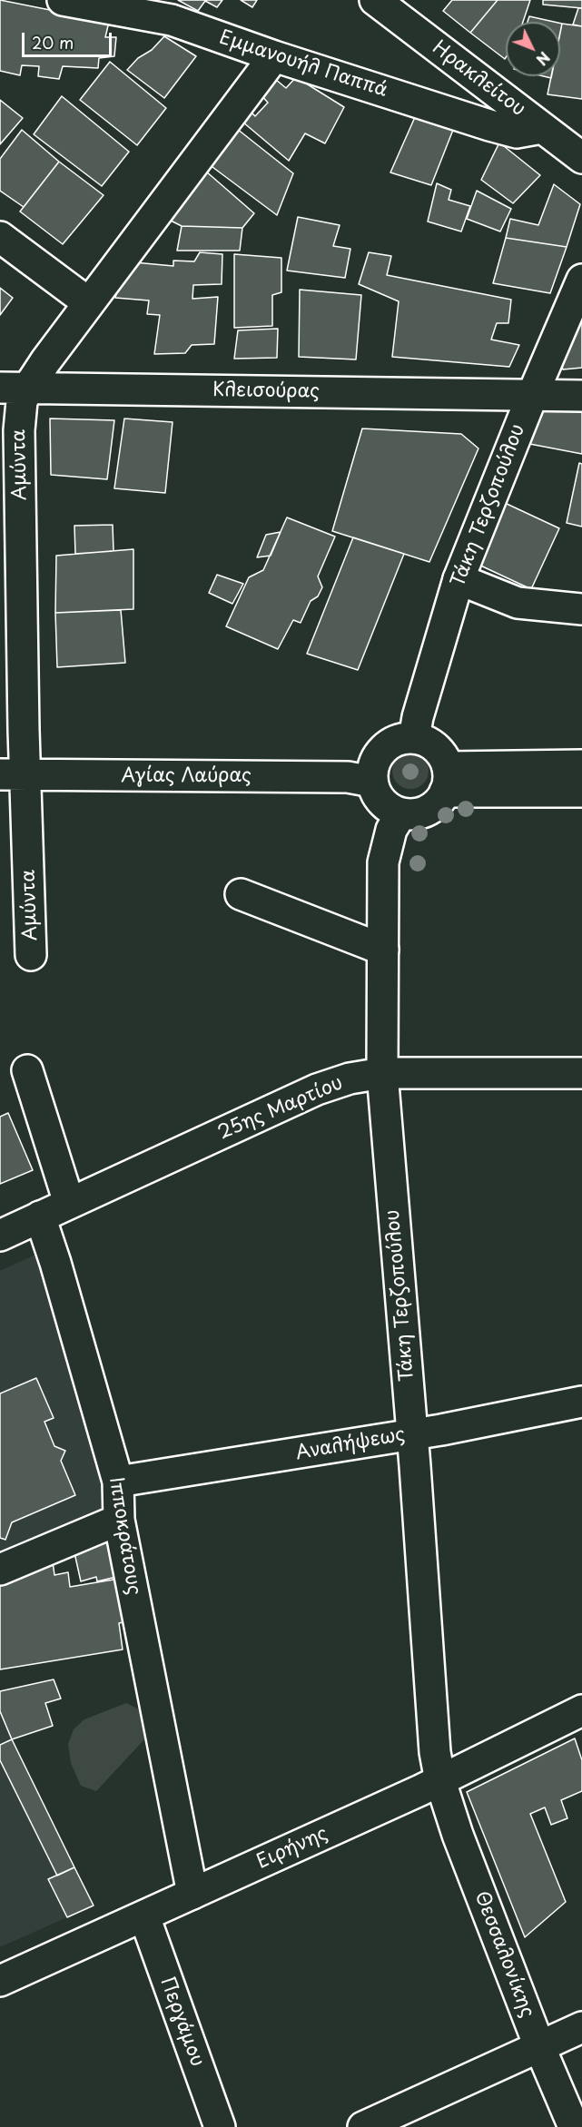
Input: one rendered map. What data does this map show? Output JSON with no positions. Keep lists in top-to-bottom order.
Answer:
{
  "streets": {
    "street": [
      "Εμμανουήλ Παππά",
      "Ηρακλείτου",
      "Κλεισούρας",
      "Αμύντα",
      "Τάκη Τερζοπούλου",
      "Αγίας Λαύρας",
      "25ης Μαρτίου",
      "Αναλήψεως",
      "Ιπποκράτους",
      "Ειρήνης",
      "Θεσσαλονίκης",
      "Περγάμου"
    ]
  },
  "crossings": [
    ["Εμμανουήλ Παππά", "Ηρακλείτου"],
    ["Εμμανουήλ Παππά", "Αμύντα"],
    ["Κλεισούρας", "Αμύντα"],
    ["Κλεισούρας", "Τάκη Τερζοπούλου"],
    ["Αμύντα", "Αγίας Λαύρας"],
    ["Τάκη Τερζοπούλου", "Αγίας Λαύρας"],
    ["Τάκη Τερζοπούλου", "25ης Μαρτίου"],
    ["Τάκη Τερζοπούλου", "Αναλήψεως"],
    ["Τάκη Τερζοπούλου", "Ειρήνης"],
    ["Τάκη Τερζοπούλου", "Θεσσαλονίκης"],
    ["25ης Μαρτίου", "Ιπποκράτους"],
    ["Αναλήψεως", "Ιπποκράτους"],
    ["Ιπποκράτους", "Ειρήνης"],
    ["Ειρήνης", "Θεσσαλονίκης"],
    ["Ειρήνης", "Περγάμου"]
  ],
  "scale_bar": "20 m",
  "north": "bottom right"
}
